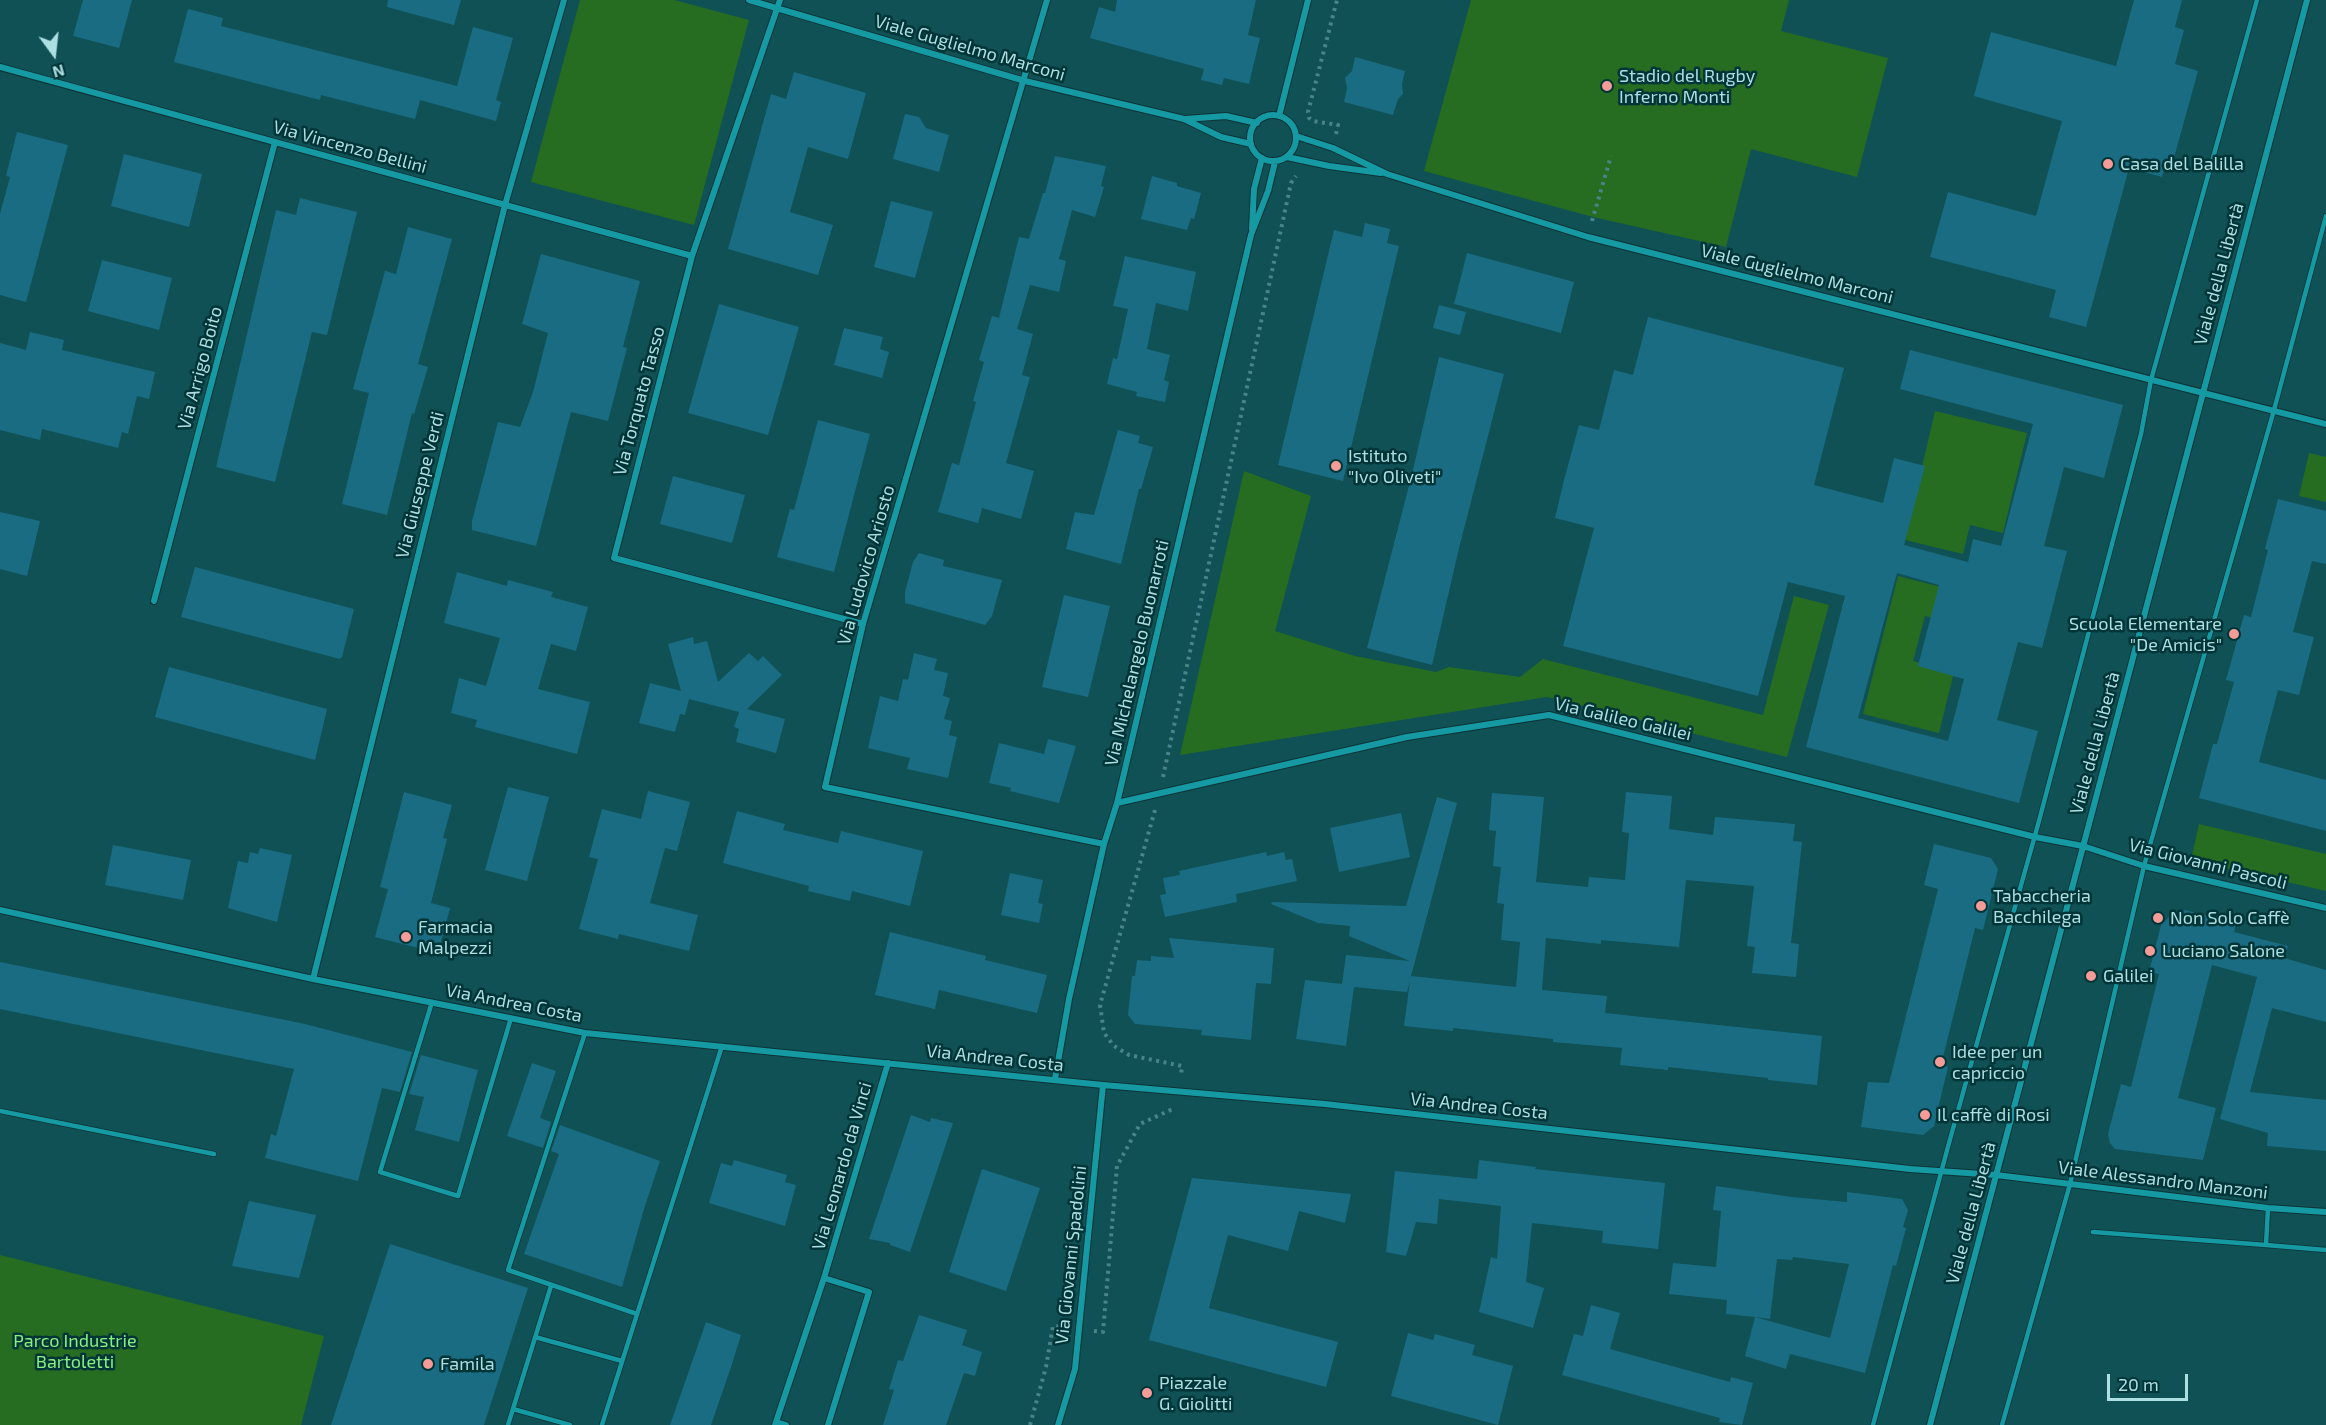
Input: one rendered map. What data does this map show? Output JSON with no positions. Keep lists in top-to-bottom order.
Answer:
{
  "streets": {
    "street": [
      "Viale Guglielmo Marconi",
      "Via Vincenzo Bellini",
      "Viale della Libertà",
      "Via Arrigo Boito",
      "Via Torquato Tasso",
      "Via Giuseppe Verdi",
      "Via Ludovico Ariosto",
      "Via Michelangelo Buonarroti",
      "Via Galileo Galilei",
      "Via Giovanni Pascoli",
      "Via Andrea Costa",
      "Via Leonardo da Vinci",
      "Viale Alessandro Manzoni",
      "Via Giovanni Spadolini"
    ]
  },
  "crossings": [
    ["Viale Guglielmo Marconi", "Viale della Libertà"],
    ["Viale Guglielmo Marconi", "Via Torquato Tasso"],
    ["Viale Guglielmo Marconi", "Via Ludovico Ariosto"],
    ["Viale Guglielmo Marconi", "Via Michelangelo Buonarroti"],
    ["Via Vincenzo Bellini", "Via Arrigo Boito"],
    ["Via Vincenzo Bellini", "Via Torquato Tasso"],
    ["Via Vincenzo Bellini", "Via Giuseppe Verdi"],
    ["Viale della Libertà", "Via Galileo Galilei"],
    ["Viale della Libertà", "Via Giovanni Pascoli"],
    ["Viale della Libertà", "Via Andrea Costa"],
    ["Viale della Libertà", "Viale Alessandro Manzoni"],
    ["Via Torquato Tasso", "Via Ludovico Ariosto"],
    ["Via Giuseppe Verdi", "Via Andrea Costa"],
    ["Via Ludovico Ariosto", "Via Michelangelo Buonarroti"],
    ["Via Michelangelo Buonarroti", "Via Galileo Galilei"],
    ["Via Michelangelo Buonarroti", "Via Andrea Costa"],
    ["Via Galileo Galilei", "Via Giovanni Pascoli"],
    ["Via Andrea Costa", "Via Leonardo da Vinci"],
    ["Via Andrea Costa", "Viale Alessandro Manzoni"],
    ["Via Andrea Costa", "Via Giovanni Spadolini"]
  ],
  "parks": ["Parco Industrie Bartoletti"],
  "places": [
    "Stadio del Rugby Inferno Monti",
    "Casa del Balilla",
    "Istituto \"Ivo Oliveti\"",
    "Scuola Elementare \"De Amicis\"",
    "Tabaccheria Bacchilega",
    "Non Solo Caffè",
    "Farmacia Malpezzi",
    "Luciano Salone",
    "Galilei",
    "Idee per un capriccio",
    "Il caffè di Rosi",
    "Famila",
    "Piazzale G. Giolitti"
  ],
  "scale_bar": "20 m",
  "north": "bottom"
}
